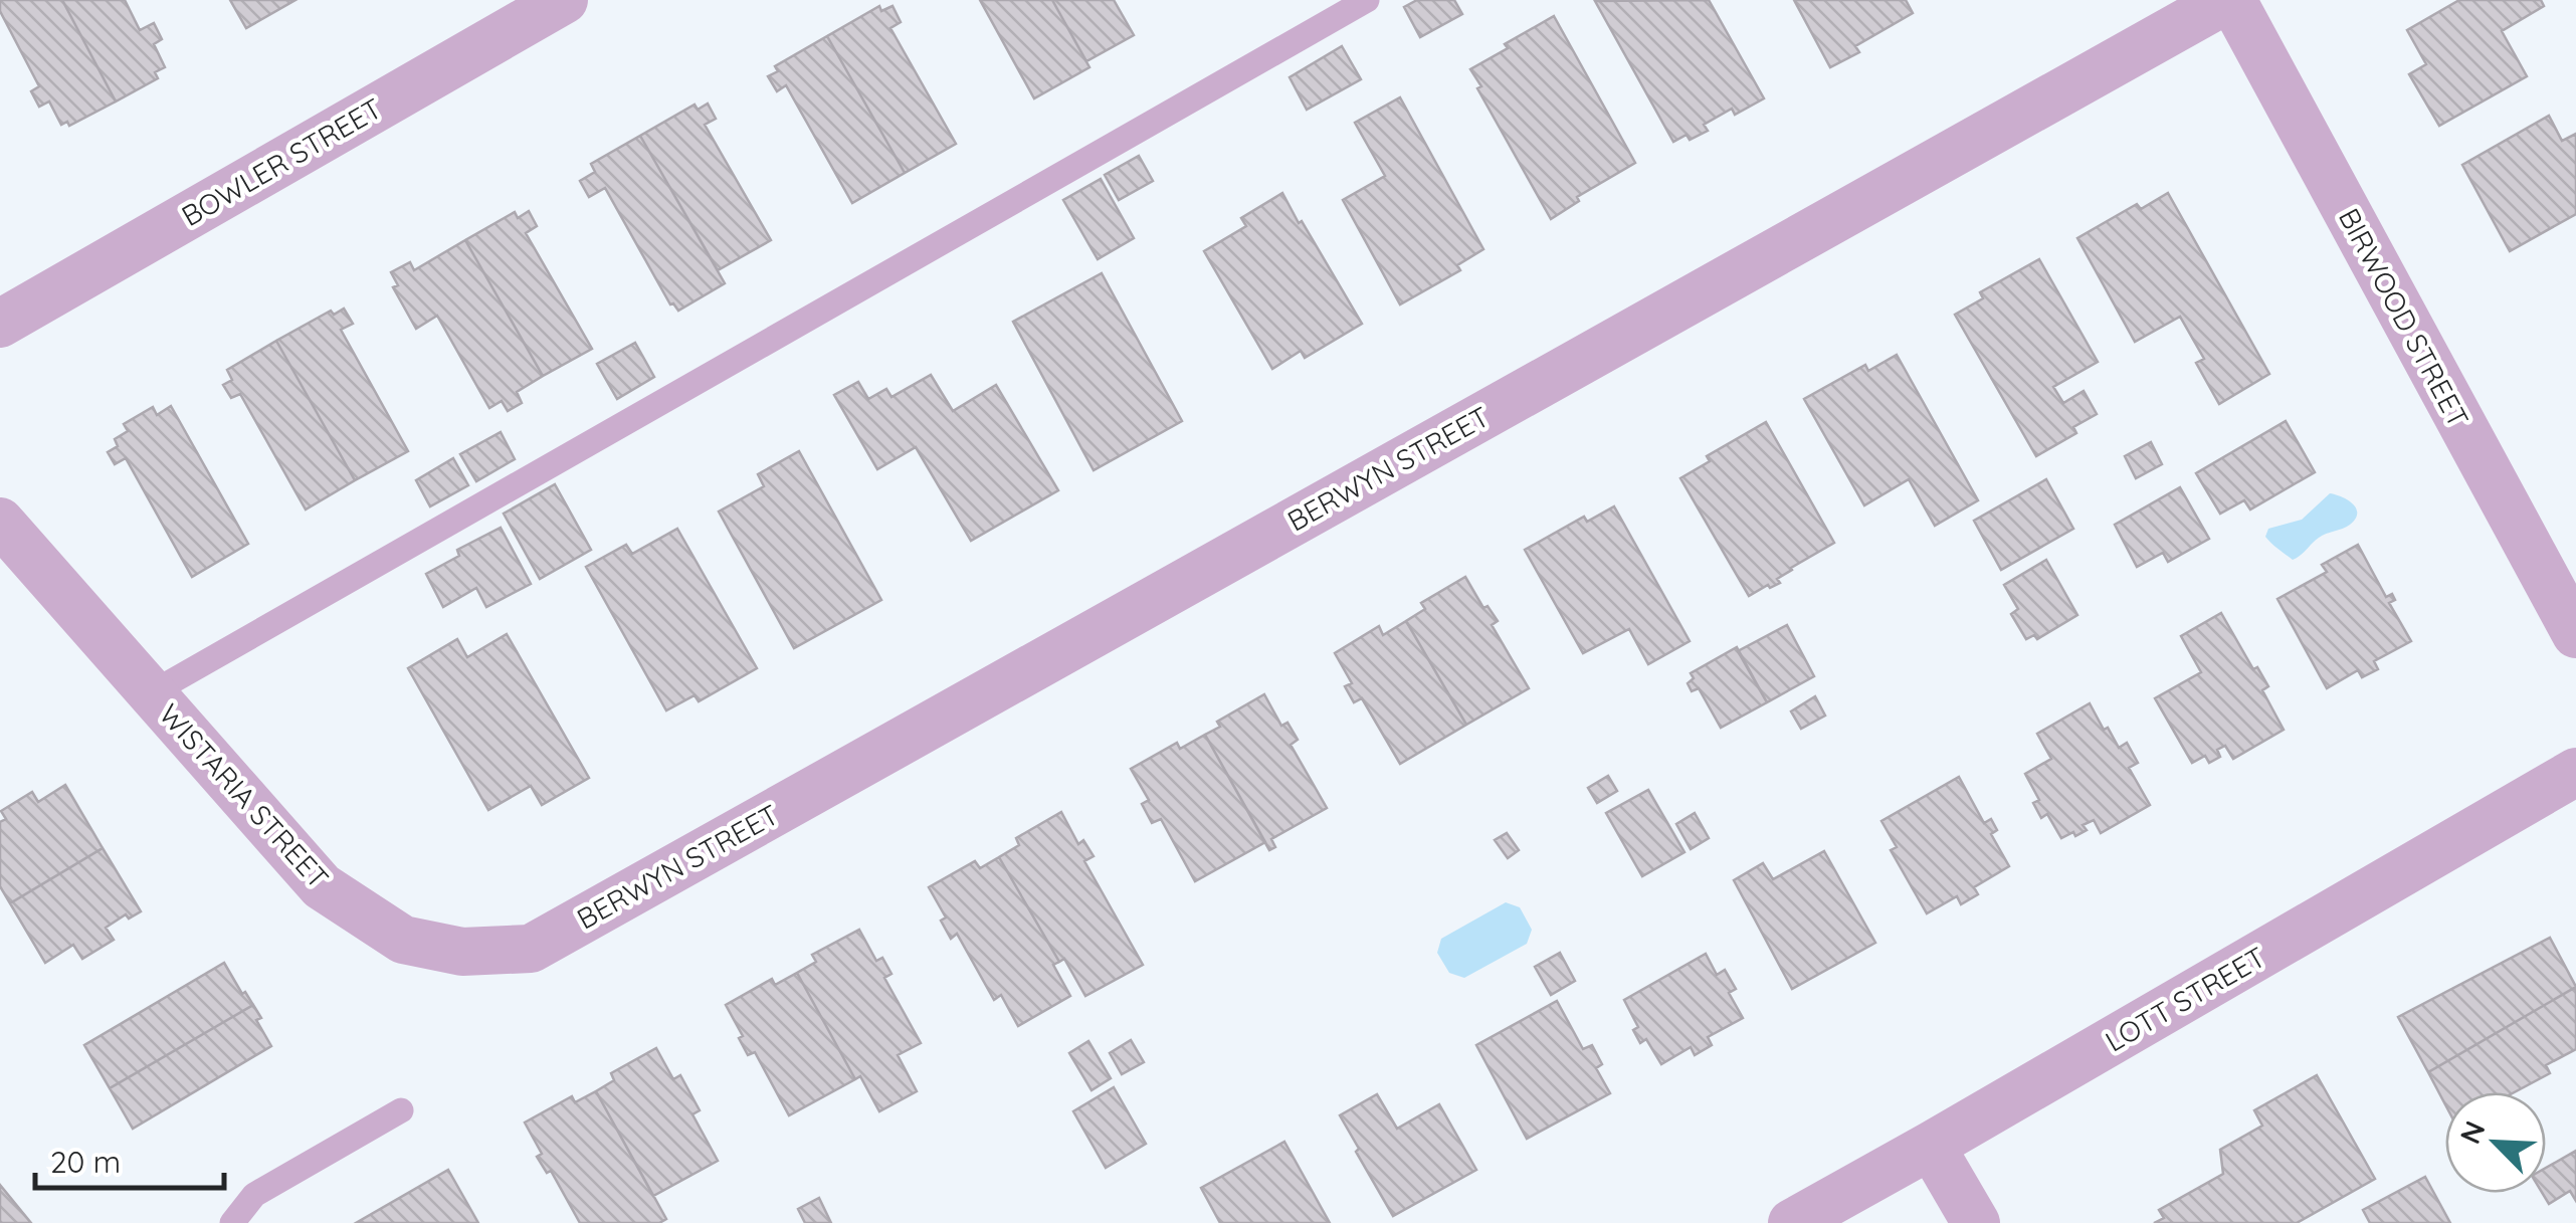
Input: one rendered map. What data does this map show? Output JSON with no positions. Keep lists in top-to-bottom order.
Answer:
{
  "streets": {
    "street": [
      "BOWLER STREET",
      "BIRWOOD STREET",
      "BERWYN STREET",
      "WISTARIA STREET",
      "LOTT STREET"
    ]
  },
  "crossings": [
    ["BIRWOOD STREET", "BERWYN STREET"],
    ["BERWYN STREET", "WISTARIA STREET"]
  ],
  "scale_bar": "20 m",
  "north": "top left"
}
